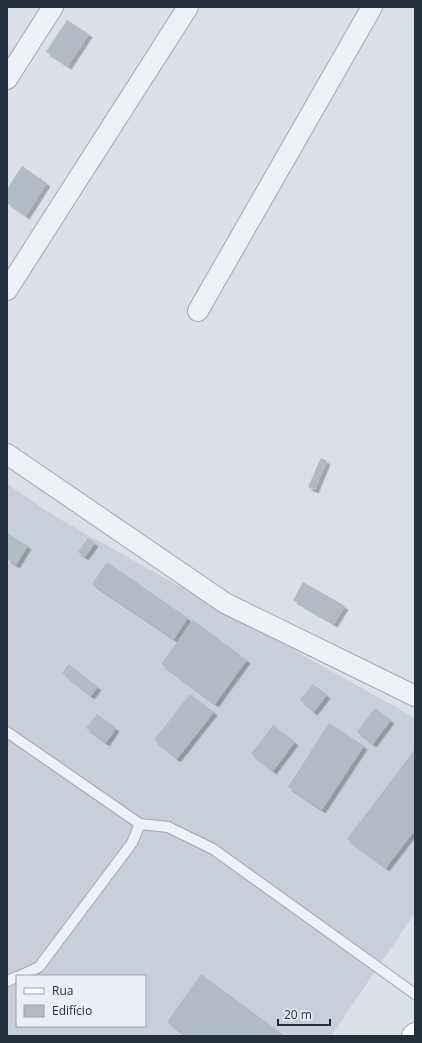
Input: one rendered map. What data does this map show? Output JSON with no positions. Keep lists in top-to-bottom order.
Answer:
{
  "legend": ["Rua", "Edifício"],
  "scale_bar": "20 m"
}
